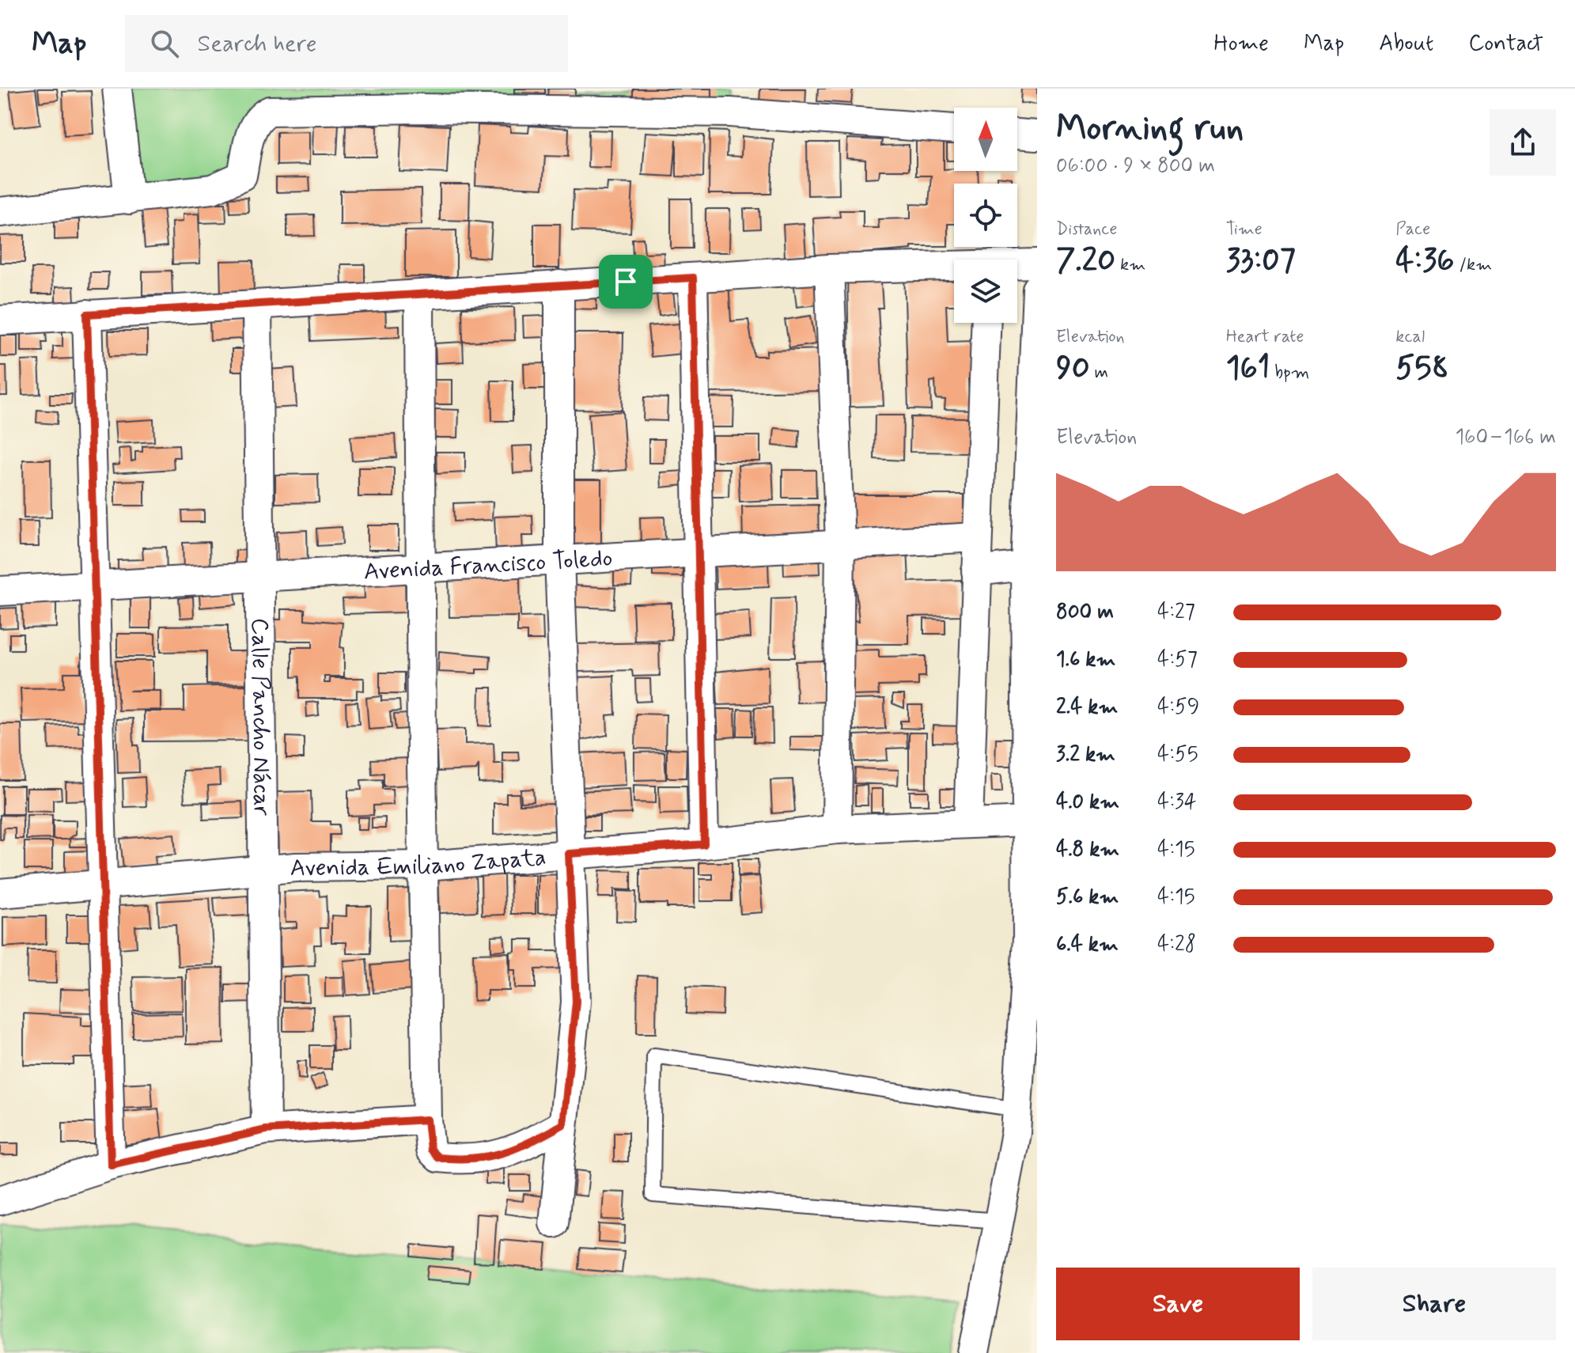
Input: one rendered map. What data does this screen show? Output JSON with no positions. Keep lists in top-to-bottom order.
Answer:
{
  "streets": {
    "street": ["Avenida Francisco Toledo", "Calle Pancho Nácar", "Avenida Emiliano Zapata"]
  },
  "crossings": [
    ["Avenida Francisco Toledo", "Calle Pancho Nácar"],
    ["Calle Pancho Nácar", "Avenida Emiliano Zapata"]
  ],
  "north": "top",
  "page": {
    "header": "Map",
    "search": "Search here",
    "nav": [
      "Home",
      "Map",
      "About",
      "Contact"
    ],
    "heading": ["Morning run", "06:00 · 9 × 800 m"],
    "stats": [
      ["Distance", "7.20 km"],
      ["Time", "33:07"],
      ["Pace", "4:36 /km"],
      ["Elevation", "90 m"],
      ["Heart rate", "161 bpm"],
      ["kcal", "558"]
    ],
    "chart": ["Elevation", "160–166 m"],
    "list": [
      {
        "name": "800 m",
        "note": "4:27"
      },
      {
        "name": "1.6 km",
        "note": "4:57"
      },
      {
        "name": "2.4 km",
        "note": "4:59"
      },
      {
        "name": "3.2 km",
        "note": "4:55"
      },
      {
        "name": "4.0 km",
        "note": "4:34"
      },
      {
        "name": "4.8 km",
        "note": "4:15"
      },
      {
        "name": "5.6 km",
        "note": "4:15"
      },
      {
        "name": "6.4 km",
        "note": "4:28"
      }
    ],
    "buttons": ["Save", "Share"]
  }
}
